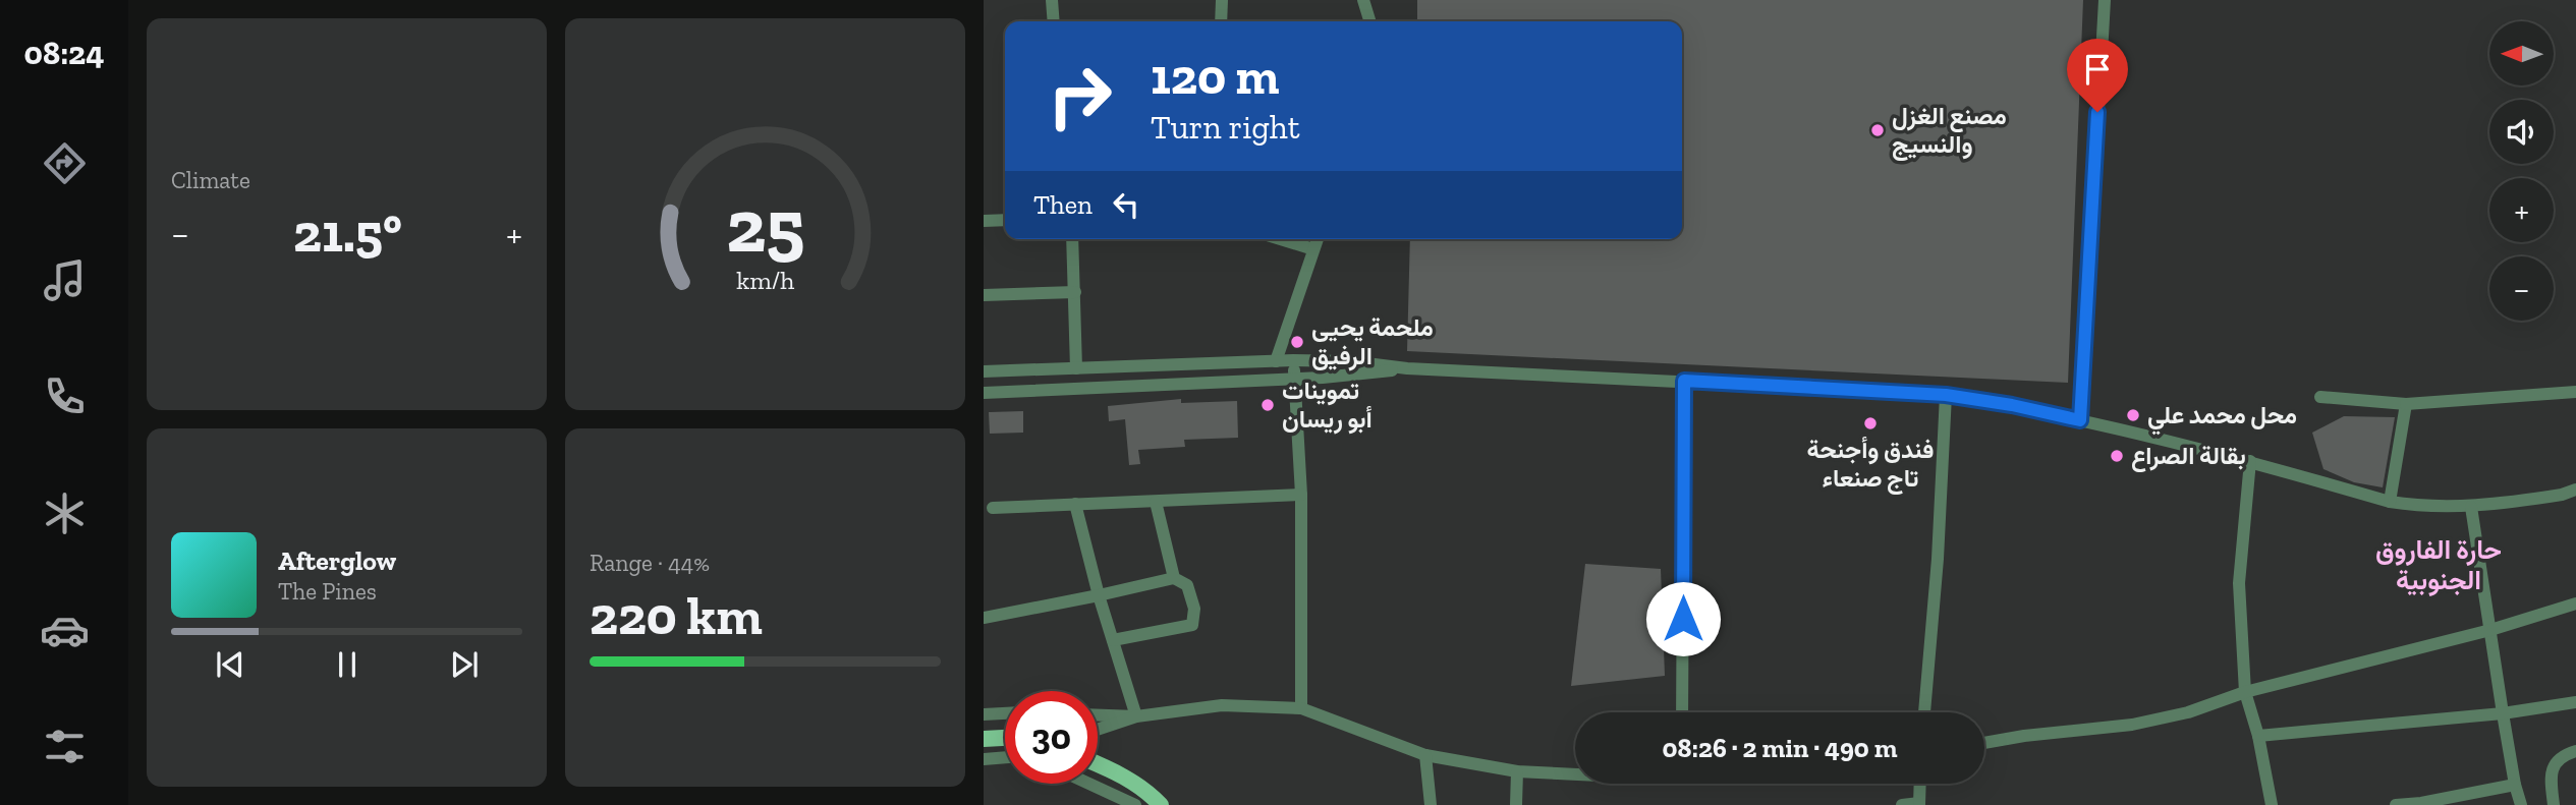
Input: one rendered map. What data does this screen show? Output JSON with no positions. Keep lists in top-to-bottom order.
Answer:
{
  "districts": ["حارة الفاروق الجنوبية"],
  "places": [
    "مصنع الغزل والنسيج",
    "ملحمة يحيى الرفيق",
    "تموينات أبو ريسان",
    "محل محمد علي",
    "فندق وأجنحة تاج صنعاء",
    "بقالة الصراع"
  ],
  "north": "left",
  "page": {
    "tabs": "08:24",
    "tile": [
      "Climate",
      ["Range · 44%", "220 km"]
    ],
    "map_buttons": ["+", "−"],
    "turn": ["120 m", "Turn right"],
    "then": "Then",
    "heat": ["−", "21.5°", "+"],
    "song": ["Afterglow", "The Pines"],
    "limit": "30",
    "trip": "08:26 · 2 min · 490 m",
    "gauge": ["25", "km/h"]
  }
}
